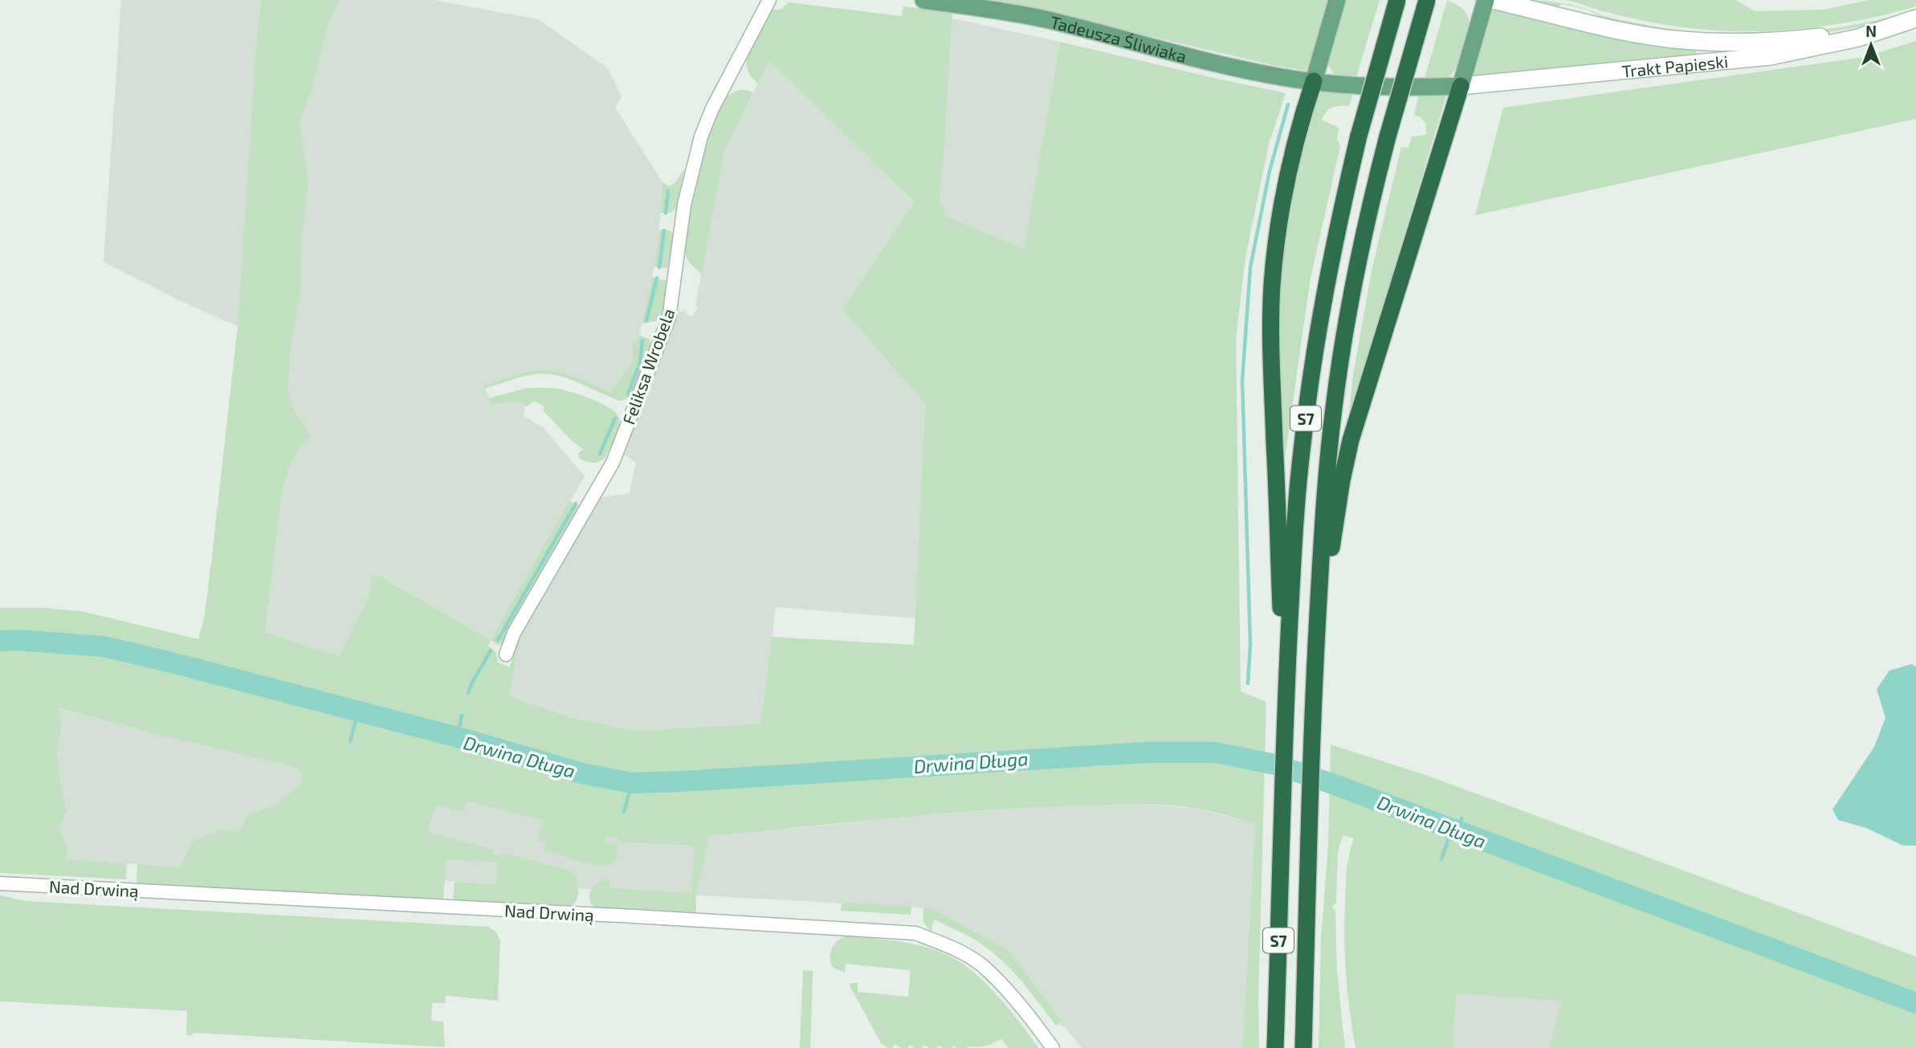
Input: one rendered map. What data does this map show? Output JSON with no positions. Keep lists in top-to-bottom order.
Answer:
{
  "streets": {
    "highway": ["S7"],
    "main road": ["Tadeusza Śliwiaka"],
    "street": ["Trakt Papieski", "Feliksa Wrobela", "Nad Drwiną"]
  },
  "crossings": [
    ["Tadeusza Śliwiaka", "Trakt Papieski"]
  ],
  "water": ["Drwina Długa"],
  "north": "top"
}
